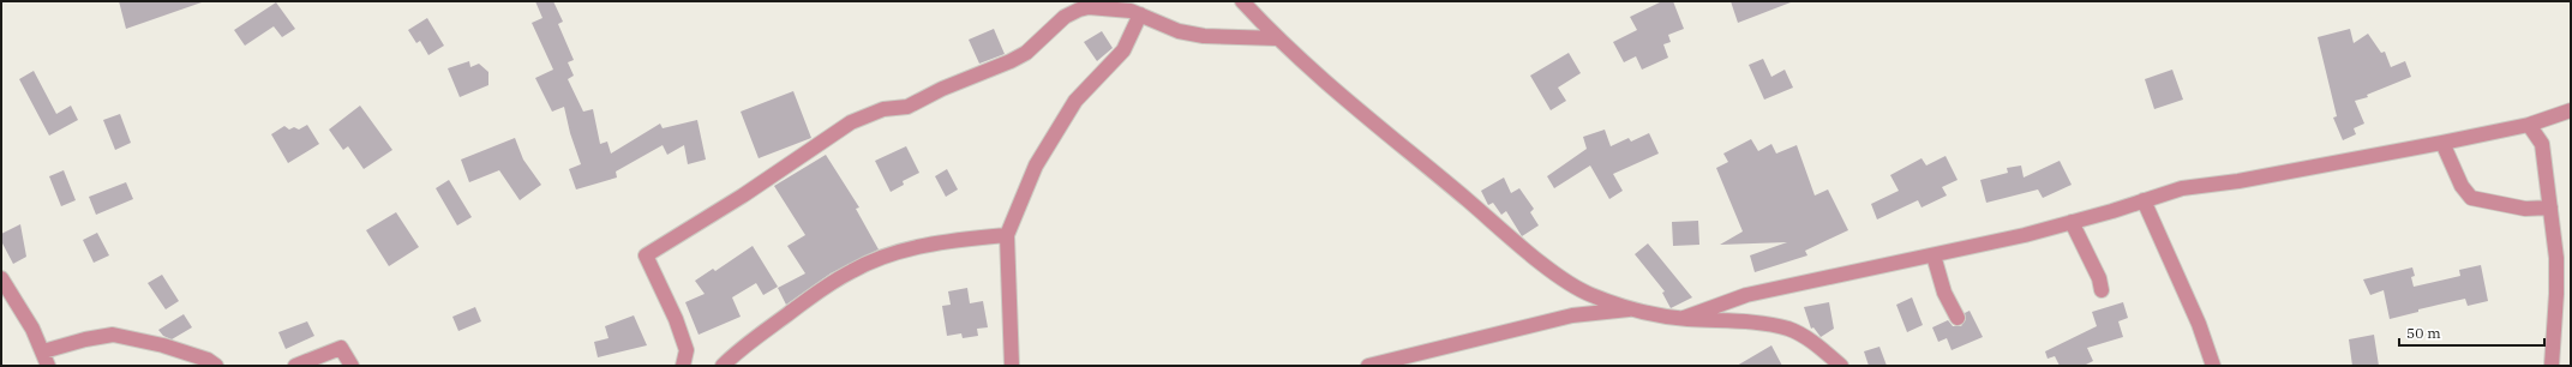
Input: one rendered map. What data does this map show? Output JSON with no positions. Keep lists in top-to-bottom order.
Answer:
{
  "scale_bar": "50 m"
}
